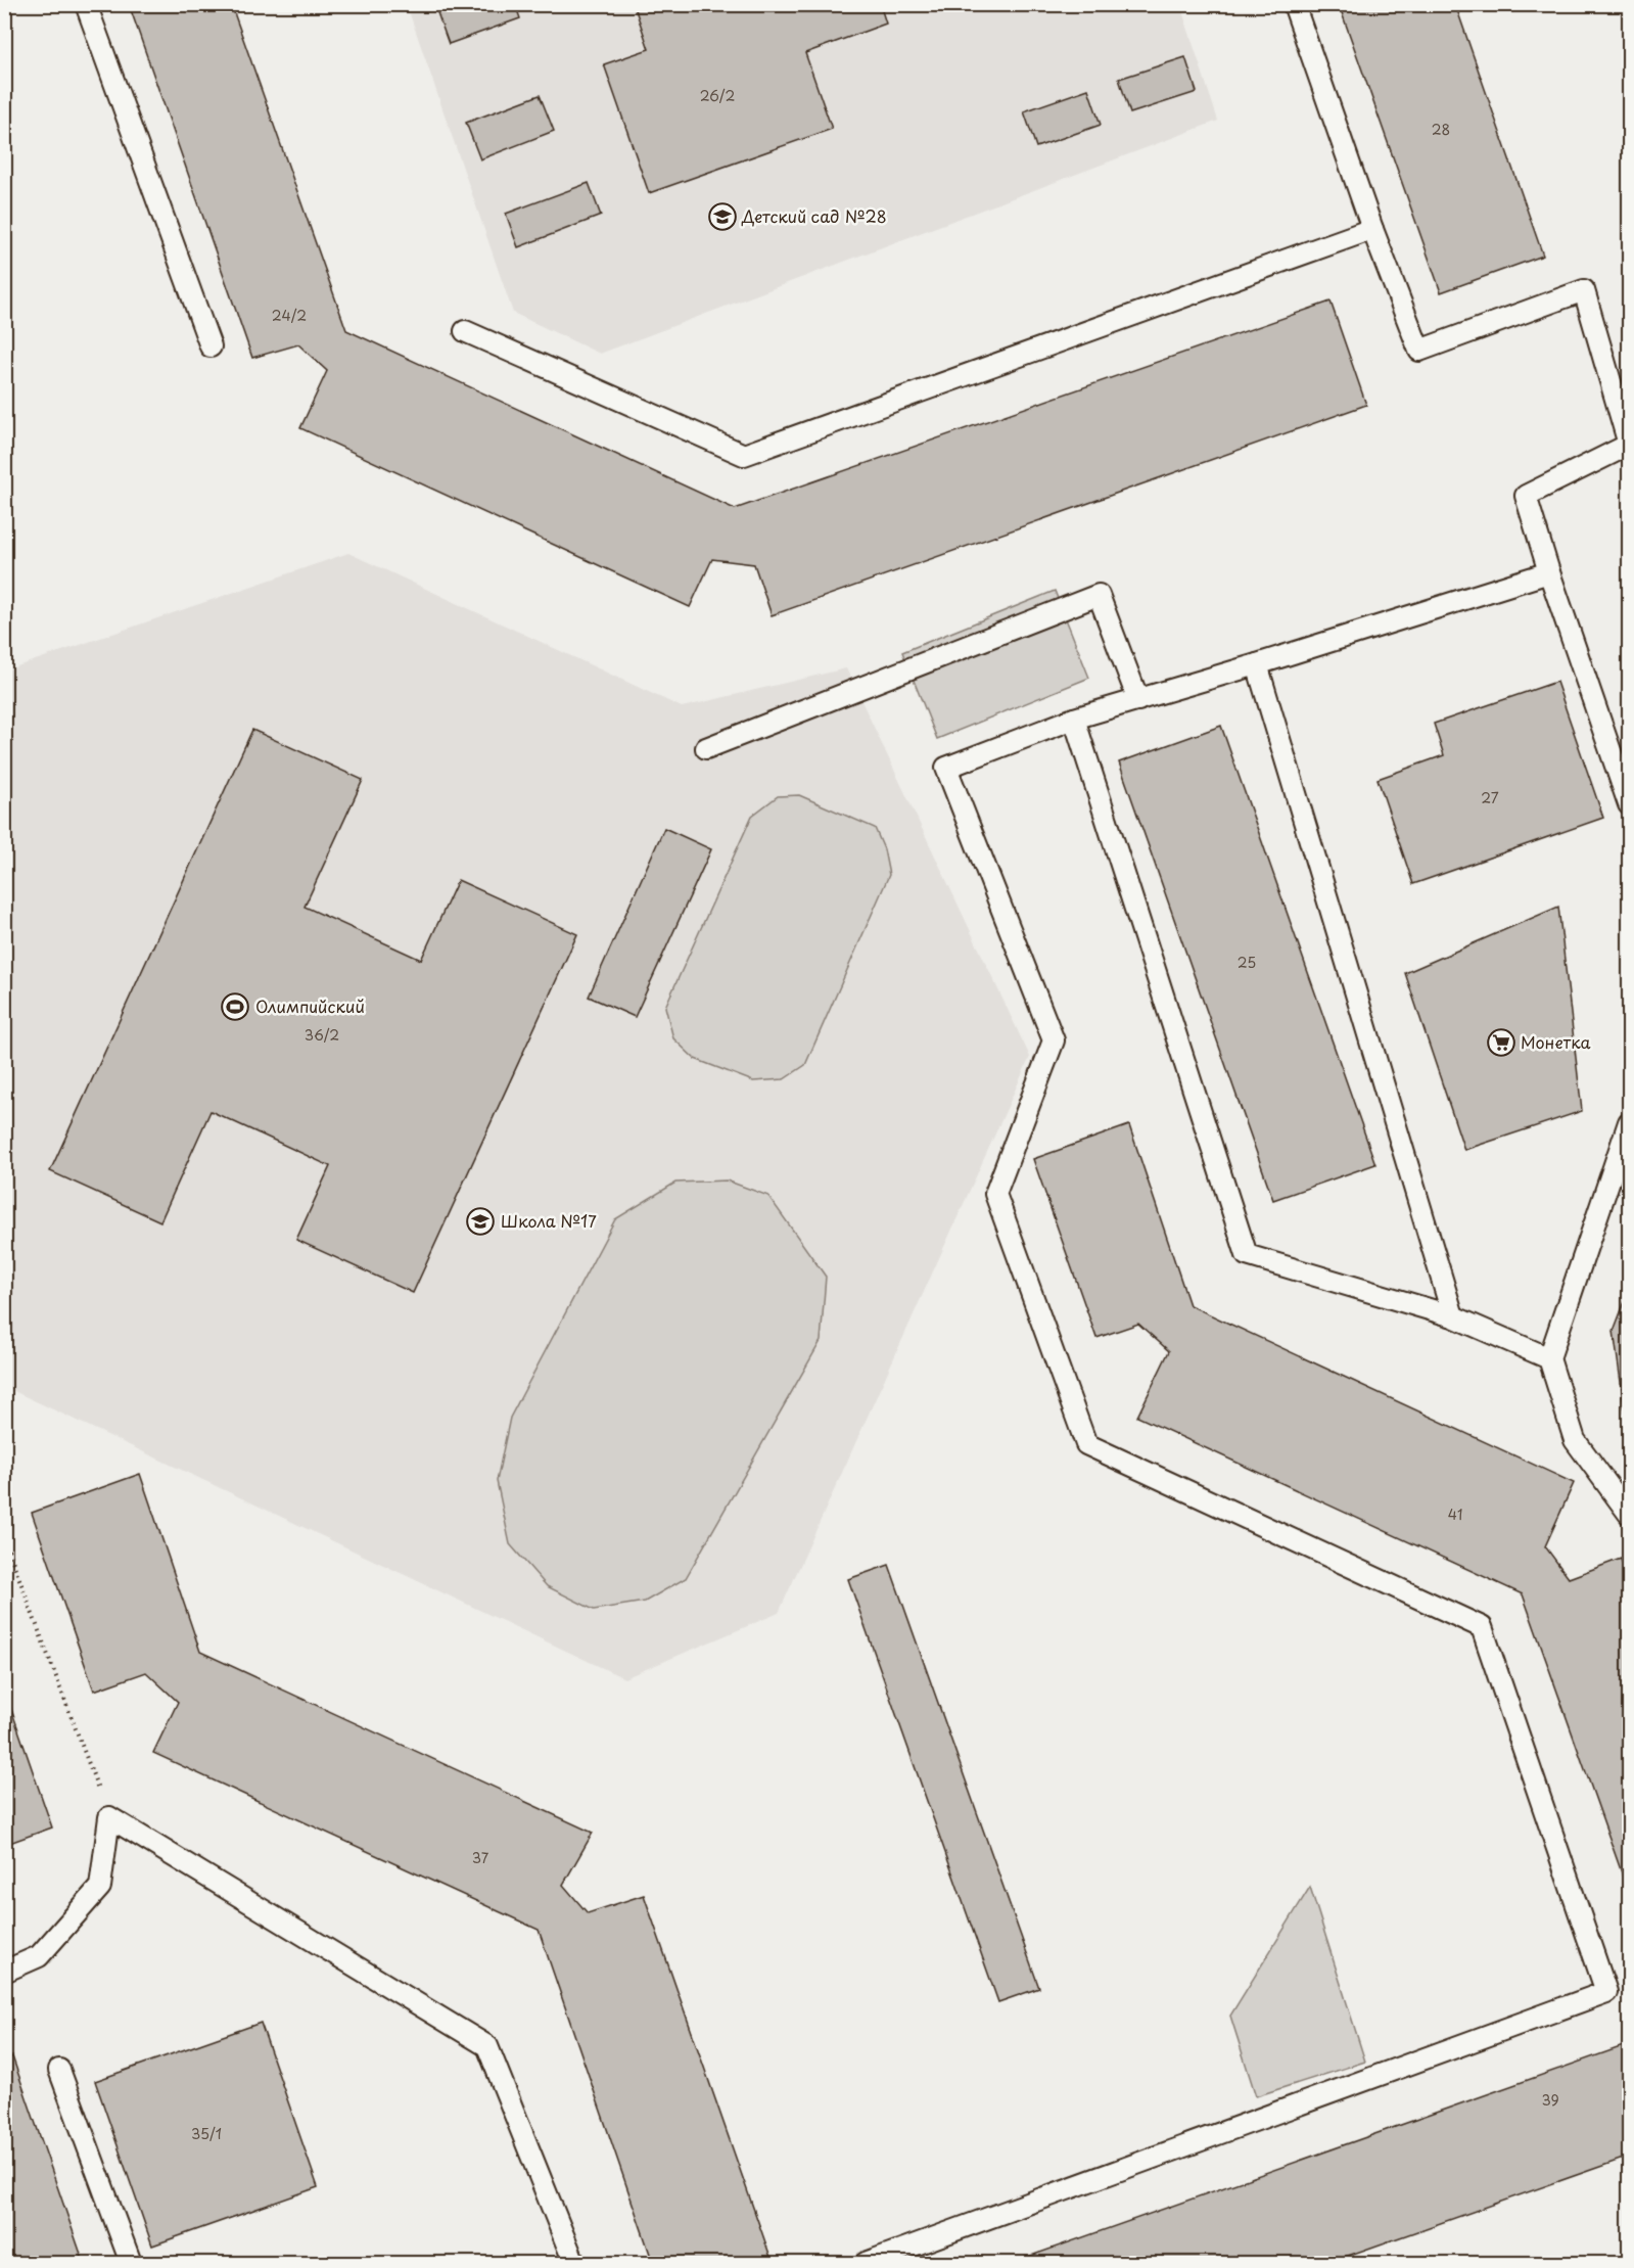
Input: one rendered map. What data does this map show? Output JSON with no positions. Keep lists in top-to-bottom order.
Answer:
{
  "places": {
    "school or university": ["Детский сад №28", "Школа №17"],
    "sports": ["Олимпийский"],
    "supermarket": ["Монетка"]
  },
  "house_numbers": [
    "26/2",
    "28",
    "24/2",
    "27",
    "25",
    "36/2",
    "41",
    "37",
    "39",
    "35/1"
  ]
}
